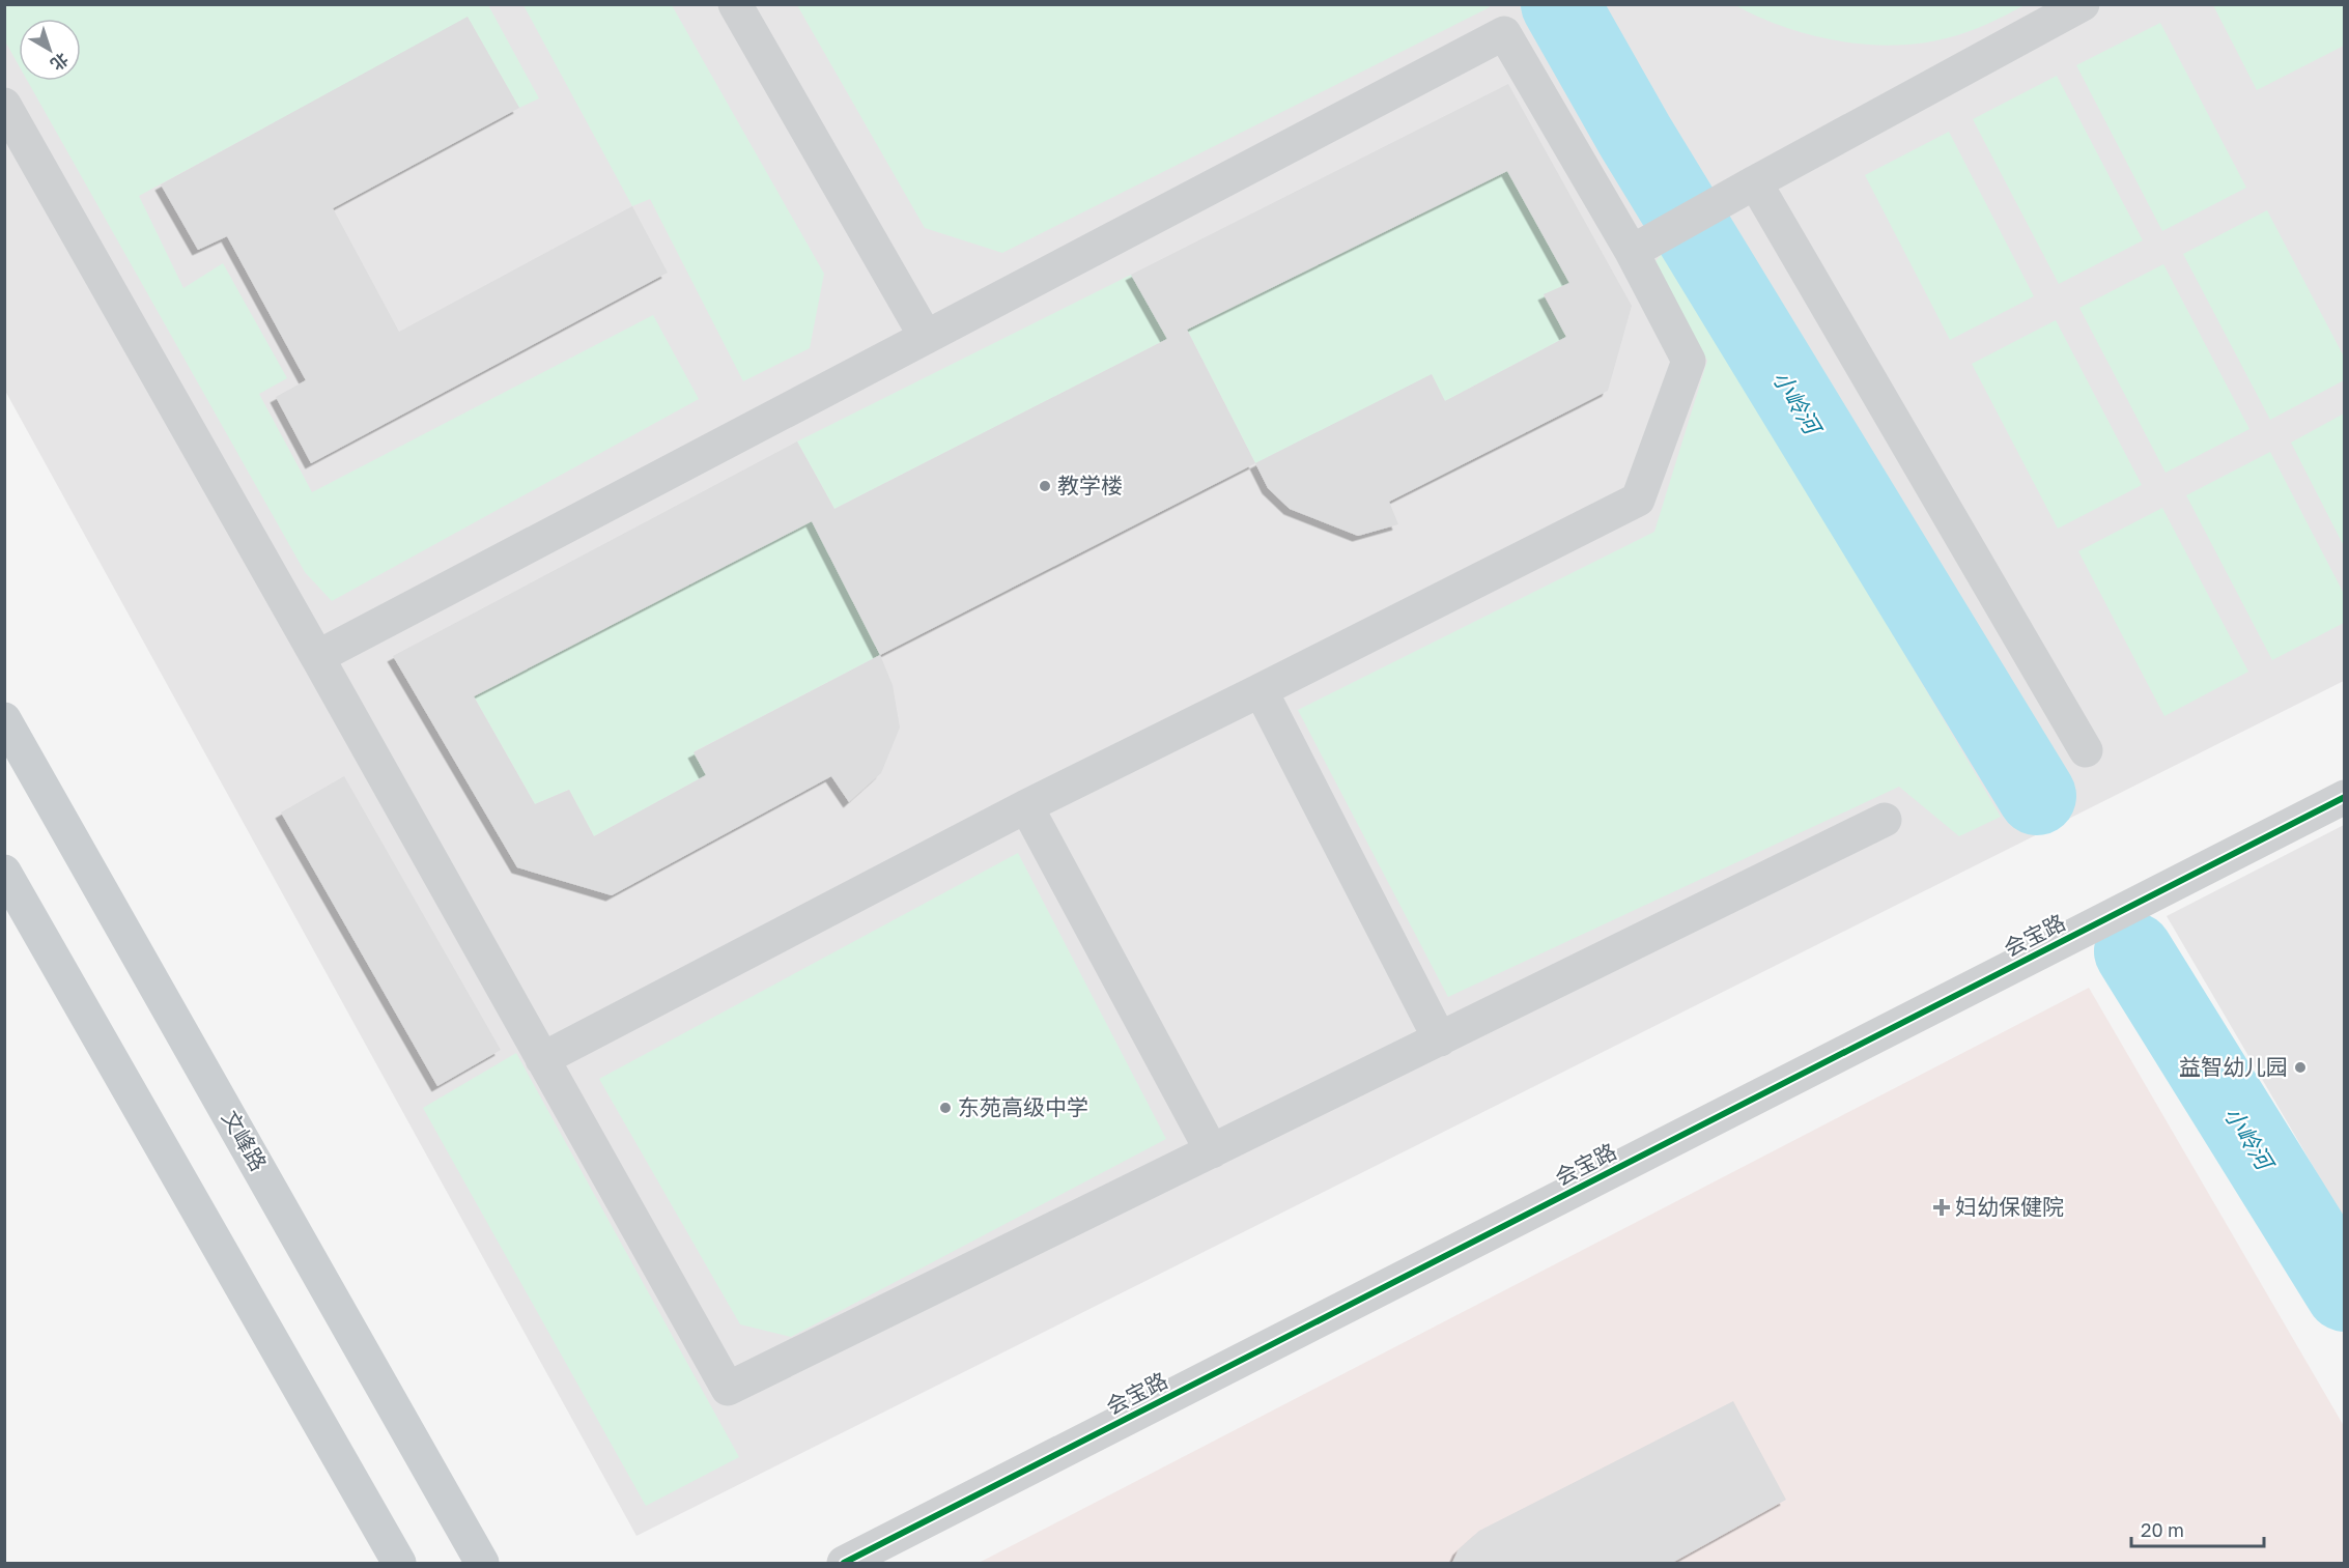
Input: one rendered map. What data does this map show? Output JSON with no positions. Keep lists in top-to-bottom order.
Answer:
{
  "streets": {
    "main road": ["文峰路"],
    "street": ["会宝路"]
  },
  "water": ["小岭河"],
  "places": {
    "other": ["教学楼", "益智幼儿园", "东苑高级中学"],
    "health": ["妇幼保健院"]
  },
  "scale_bar": "20 m",
  "north": "bottom right"
}
